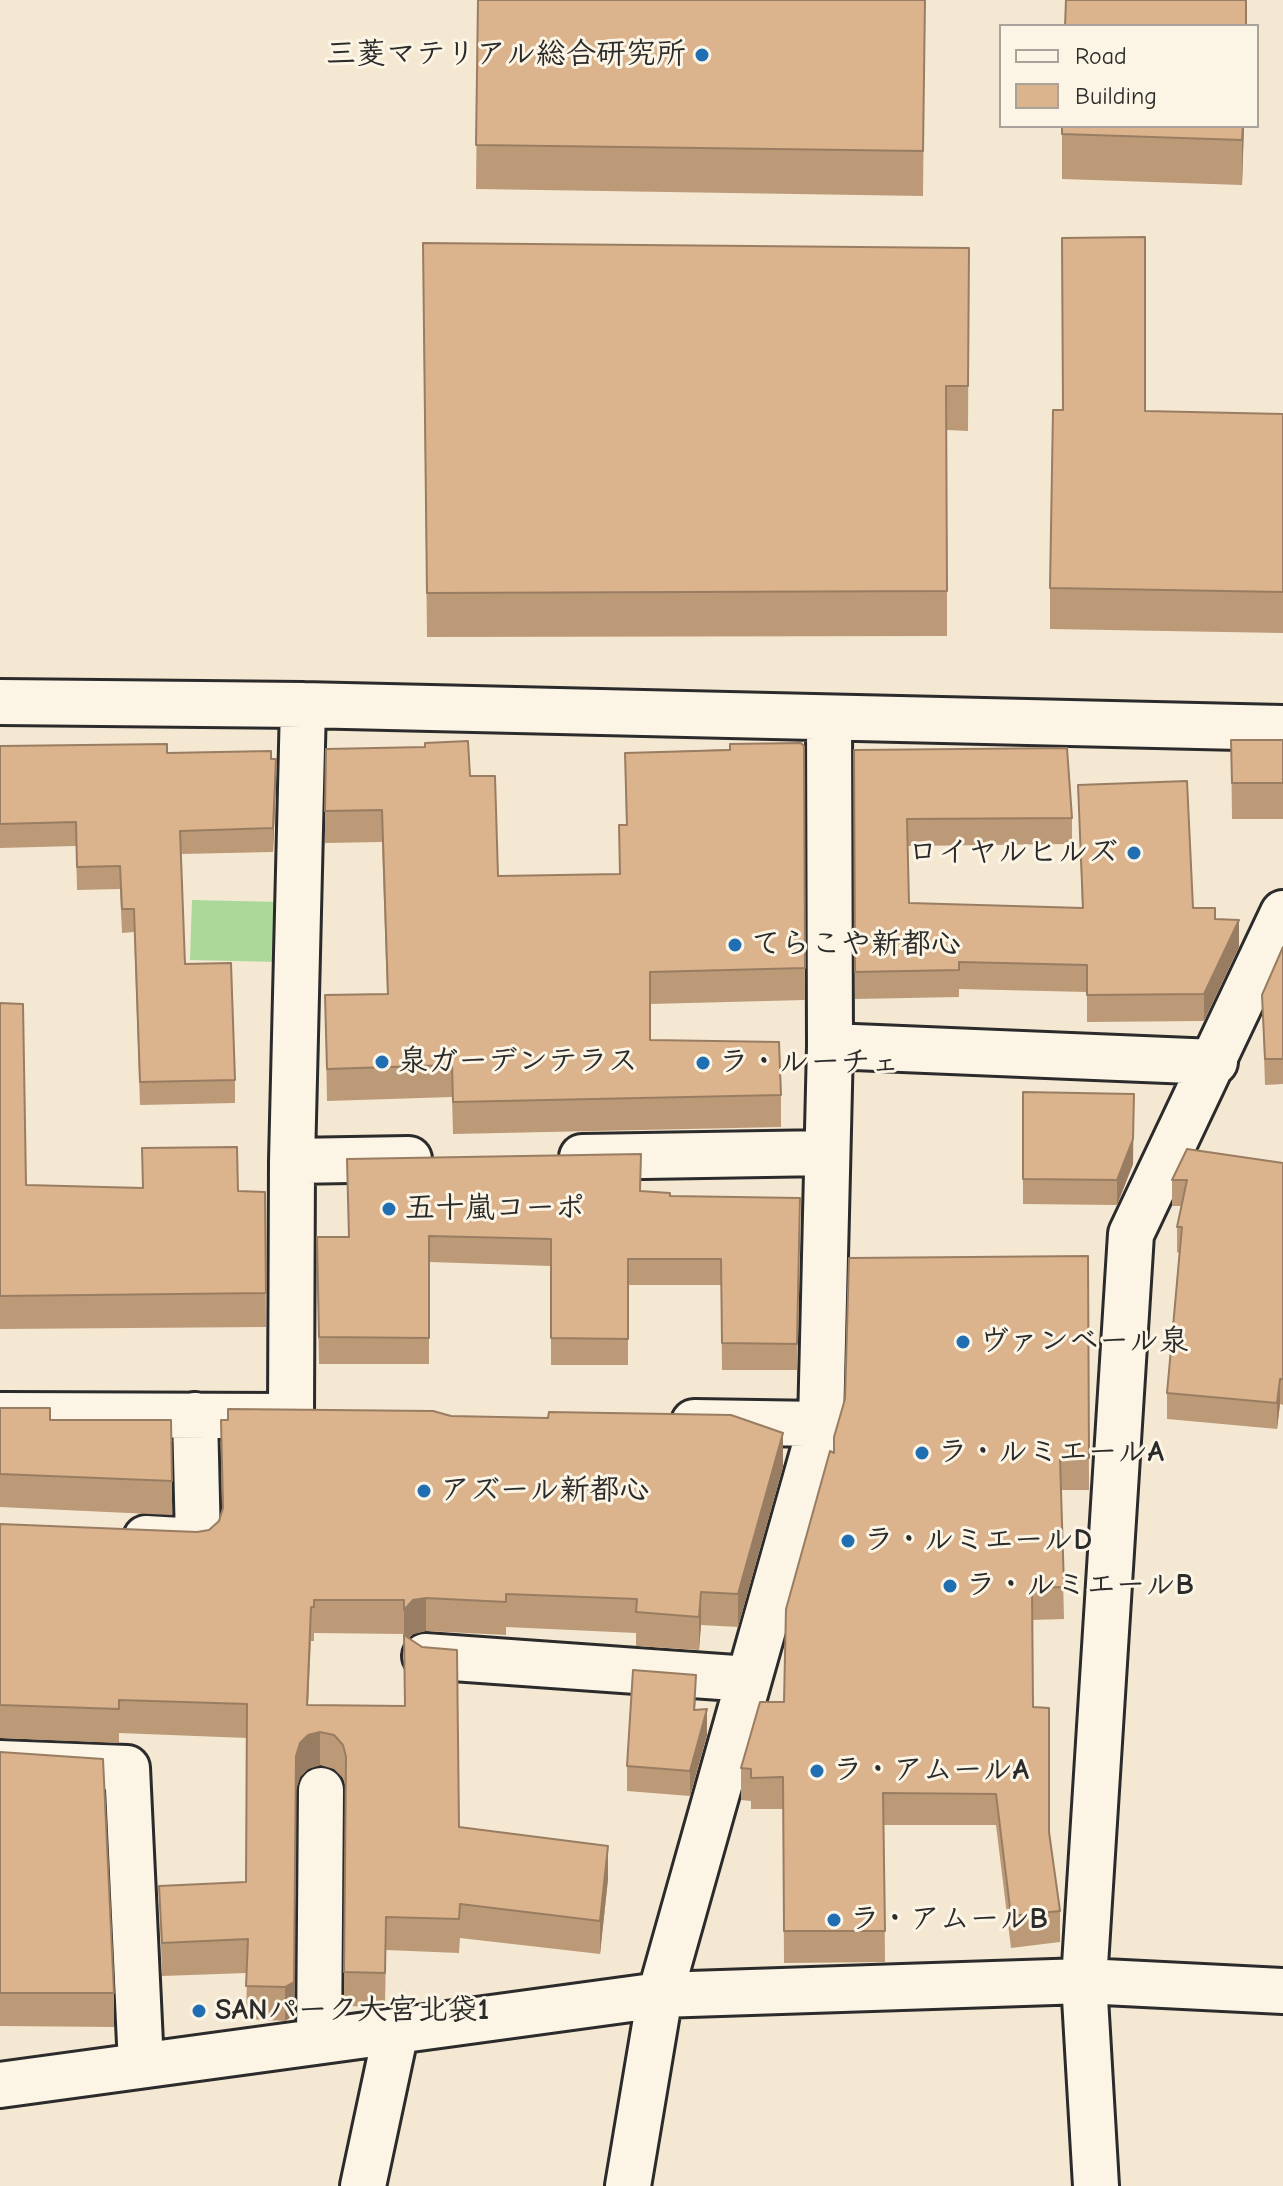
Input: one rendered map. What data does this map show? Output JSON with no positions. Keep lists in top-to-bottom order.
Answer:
{
  "places": [
    "三菱マテリアル総合研究所",
    "ロイヤルヒルズ",
    "てらこや新都心",
    "泉ガーデンテラス",
    "ラ・ルーチェ",
    "五十嵐コーポ",
    "ヴァンベール泉",
    "ラ・ルミエールA",
    "アズール新都心",
    "ラ・ルミエールD",
    "ラ・ルミエールB",
    "ラ・アムールA",
    "ラ・アムールB",
    "SANパーク大宮北袋1"
  ],
  "legend": ["Road", "Building"]
}
